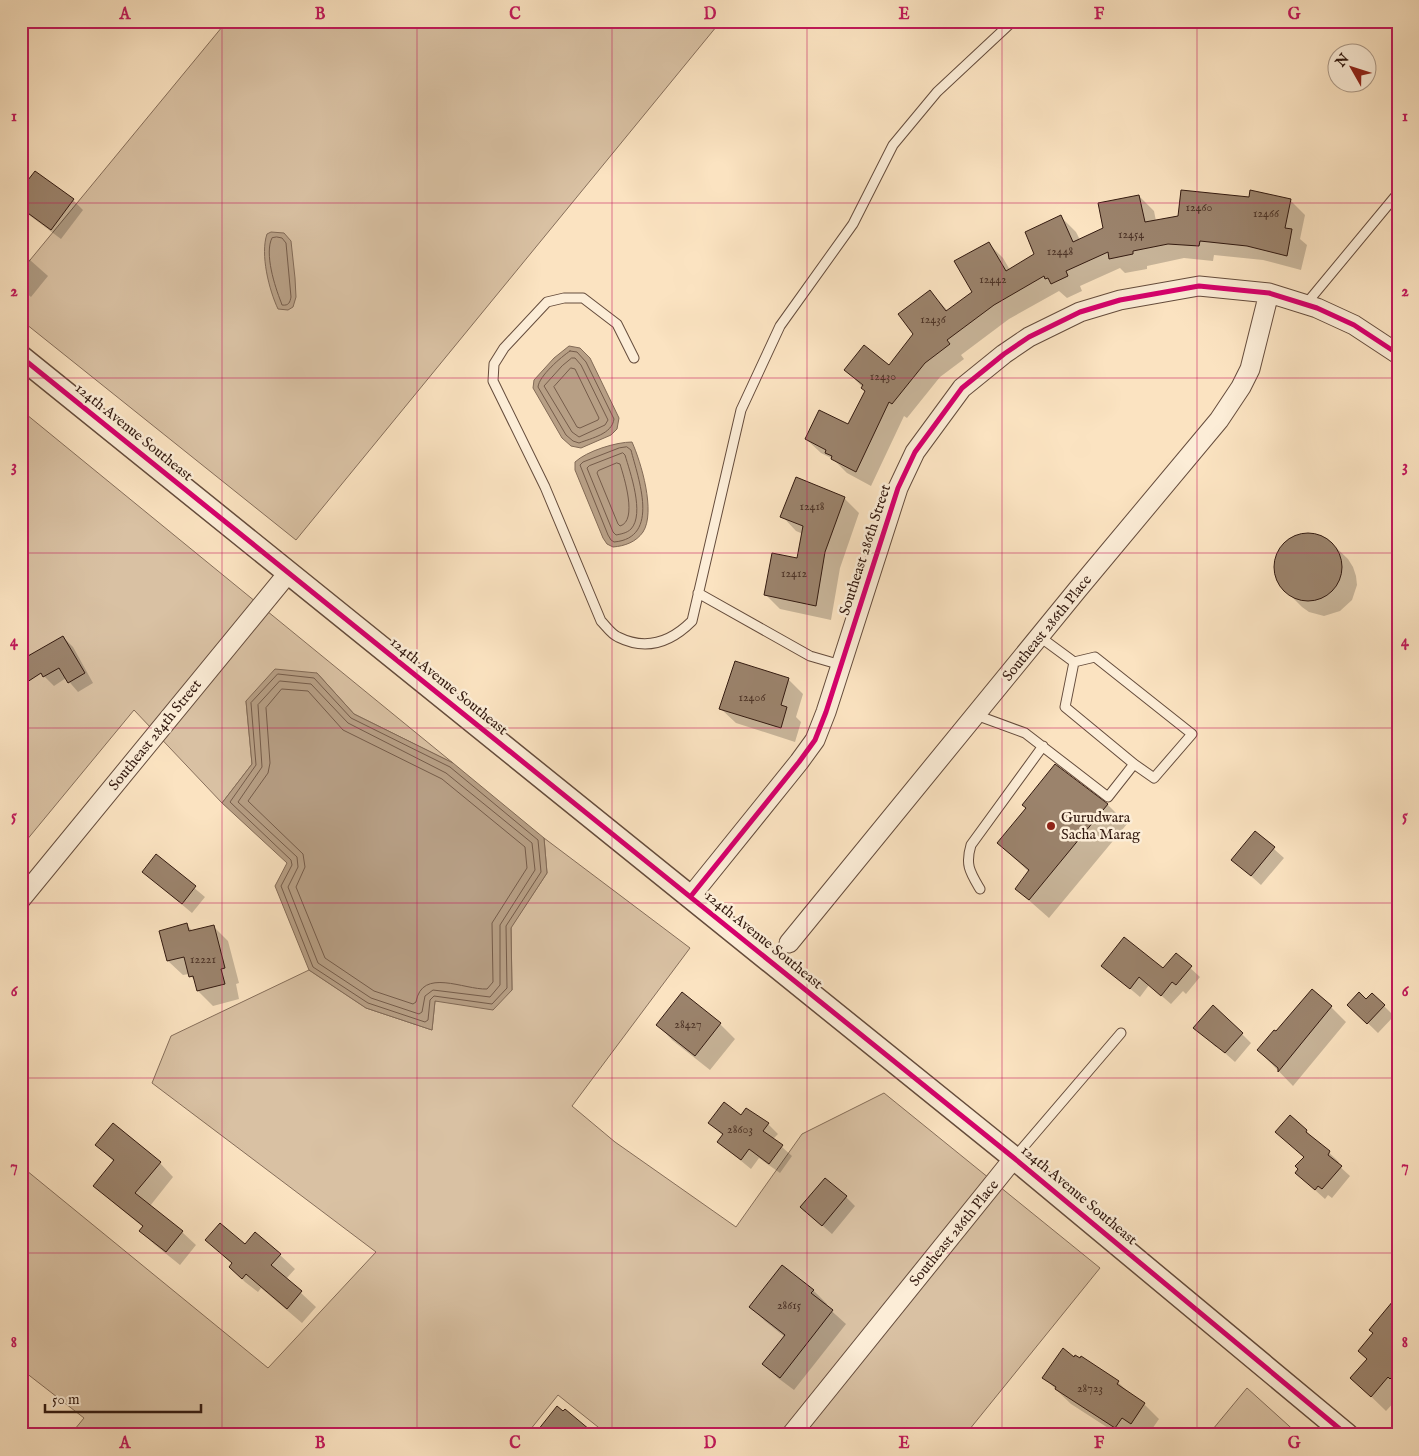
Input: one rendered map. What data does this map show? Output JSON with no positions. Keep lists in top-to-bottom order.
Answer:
{
  "streets": {
    "street": [
      "124th Avenue Southeast",
      "Southeast 286th Street",
      "Southeast 286th Place",
      "Southeast 284th Street"
    ]
  },
  "crossings": [
    ["124th Avenue Southeast", "Southeast 286th Street"],
    ["124th Avenue Southeast", "Southeast 286th Place"],
    ["124th Avenue Southeast", "Southeast 284th Street"],
    ["Southeast 286th Street", "Southeast 286th Place"]
  ],
  "places": ["Gurudwara Sacha Marag"],
  "house_numbers": [
    "12460",
    "12466",
    "12454",
    "12448",
    "12442",
    "12436",
    "12430",
    "12418",
    "12412",
    "12406",
    "12221",
    "28427",
    "28603",
    "28615",
    "28723"
  ],
  "scale_bar": "50 m",
  "north": "top left",
  "grid": {
    "columns": [
      "A",
      "B",
      "C",
      "D",
      "E",
      "F",
      "G"
    ],
    "rows": [
      "1",
      "2",
      "3",
      "4",
      "5",
      "6",
      "7",
      "8"
    ]
  }
}
